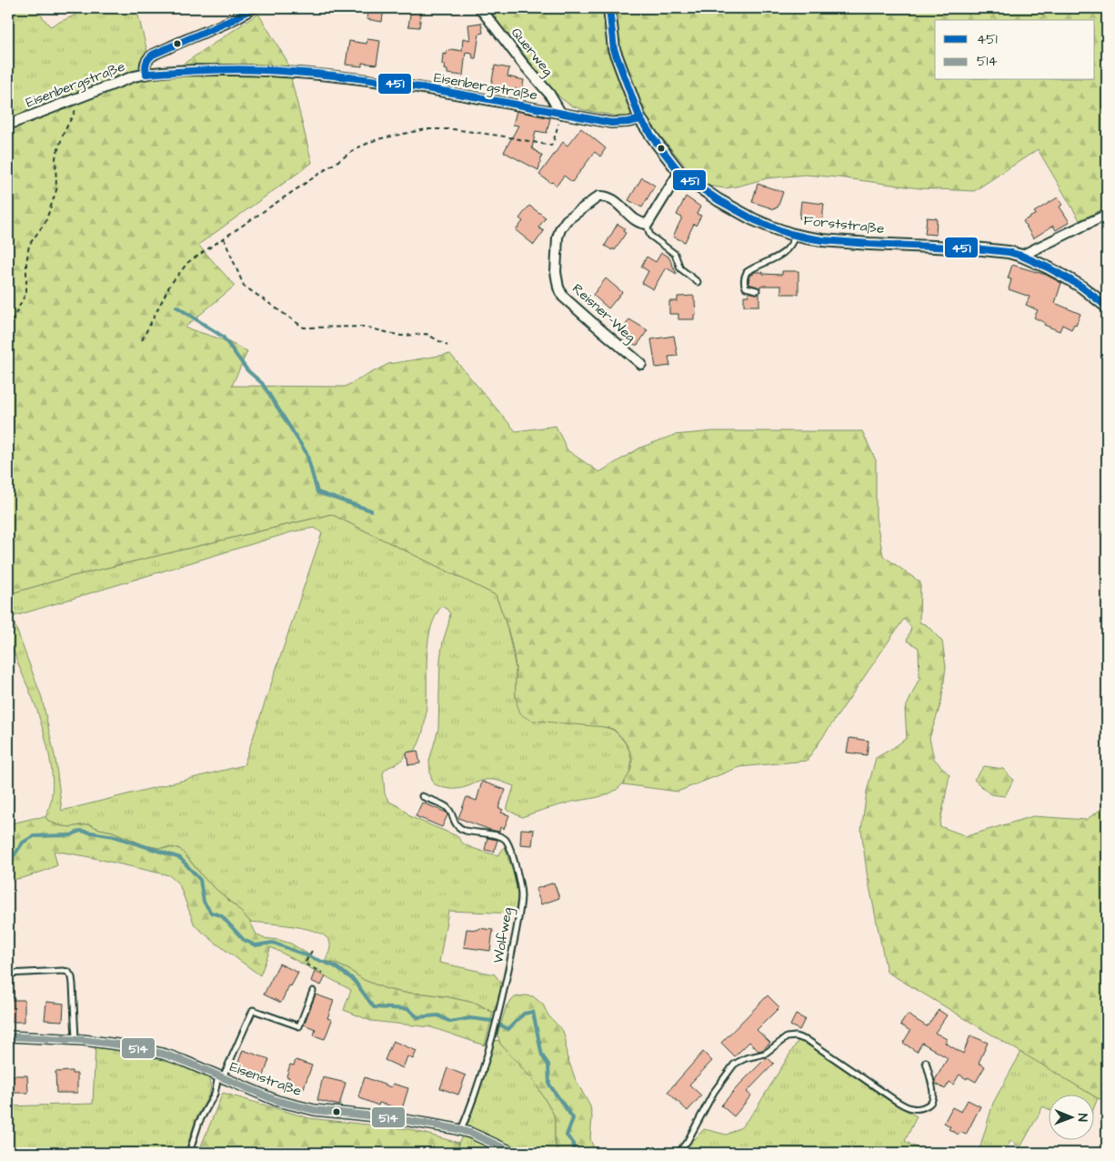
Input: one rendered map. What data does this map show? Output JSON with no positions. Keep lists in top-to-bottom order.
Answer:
{
  "streets": {
    "street": [
      "Querweg",
      "Eisenbergstraße",
      "Forststraße",
      "Reisner-Weg",
      "Eisenstraße"
    ],
    "lane": ["Wolfweg"]
  },
  "crossings": [
    ["Querweg", "Eisenbergstraße"],
    ["Eisenbergstraße", "Forststraße"],
    ["Wolfweg", "Eisenstraße"]
  ],
  "lines": ["transit line 451", "transit line 514"],
  "legend": ["451", "514"],
  "north": "right"
}
